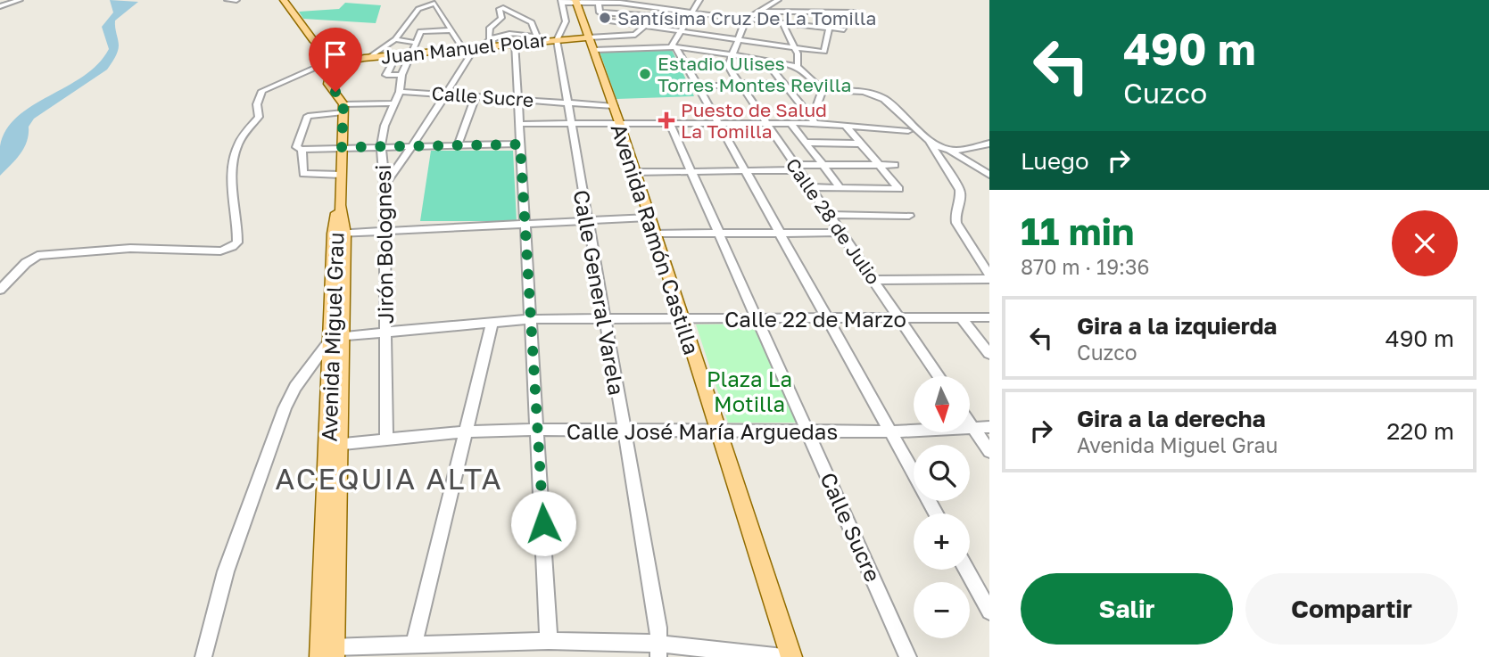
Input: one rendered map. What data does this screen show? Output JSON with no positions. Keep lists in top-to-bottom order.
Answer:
{
  "streets": {
    "main road": ["Juan Manuel Polar", "Avenida Ramón Castilla", "Avenida Miguel Grau"],
    "street": [
      "Calle Sucre",
      "Calle 28 de Julio",
      "Jirón Bolognesi",
      "Calle General Varela",
      "Calle 22 de Marzo",
      "Calle José María Arguedas"
    ]
  },
  "crossings": [
    ["Juan Manuel Polar", "Avenida Ramón Castilla"],
    ["Juan Manuel Polar", "Jirón Bolognesi"],
    ["Juan Manuel Polar", "Calle General Varela"],
    ["Calle Sucre", "Avenida Ramón Castilla"],
    ["Calle Sucre", "Jirón Bolognesi"],
    ["Calle Sucre", "Calle General Varela"],
    ["Calle Sucre", "Calle 22 de Marzo"],
    ["Calle Sucre", "Calle José María Arguedas"],
    ["Calle 28 de Julio", "Calle 22 de Marzo"],
    ["Avenida Ramón Castilla", "Calle 22 de Marzo"],
    ["Avenida Ramón Castilla", "Calle José María Arguedas"],
    ["Jirón Bolognesi", "Calle 22 de Marzo"],
    ["Jirón Bolognesi", "Calle José María Arguedas"],
    ["Calle General Varela", "Calle 22 de Marzo"],
    ["Calle General Varela", "Calle José María Arguedas"],
    ["Calle 22 de Marzo", "Avenida Miguel Grau"],
    ["Avenida Miguel Grau", "Calle José María Arguedas"]
  ],
  "districts": ["ACEQUIA ALTA"],
  "parks": ["Plaza La Motilla"],
  "places": {
    "other": ["Santísima Cruz De La Tomilla", "Estadio Ulises Torres Montes Revilla"],
    "health": ["Puesto de Salud La Tomilla"]
  },
  "north": "bottom",
  "page": {
    "turn": ["490 m", "Cuzco"],
    "then": "Luego",
    "heading": ["11 min", "870 m · 19:36"],
    "list": [
      {
        "name": "Gira a la izquierda",
        "note": "Cuzco",
        "value": "490 m"
      },
      {
        "name": "Gira a la derecha",
        "note": "Avenida Miguel Grau",
        "value": "220 m"
      }
    ],
    "map_buttons": ["+", "−"],
    "buttons": ["Salir", "Compartir"]
  }
}
